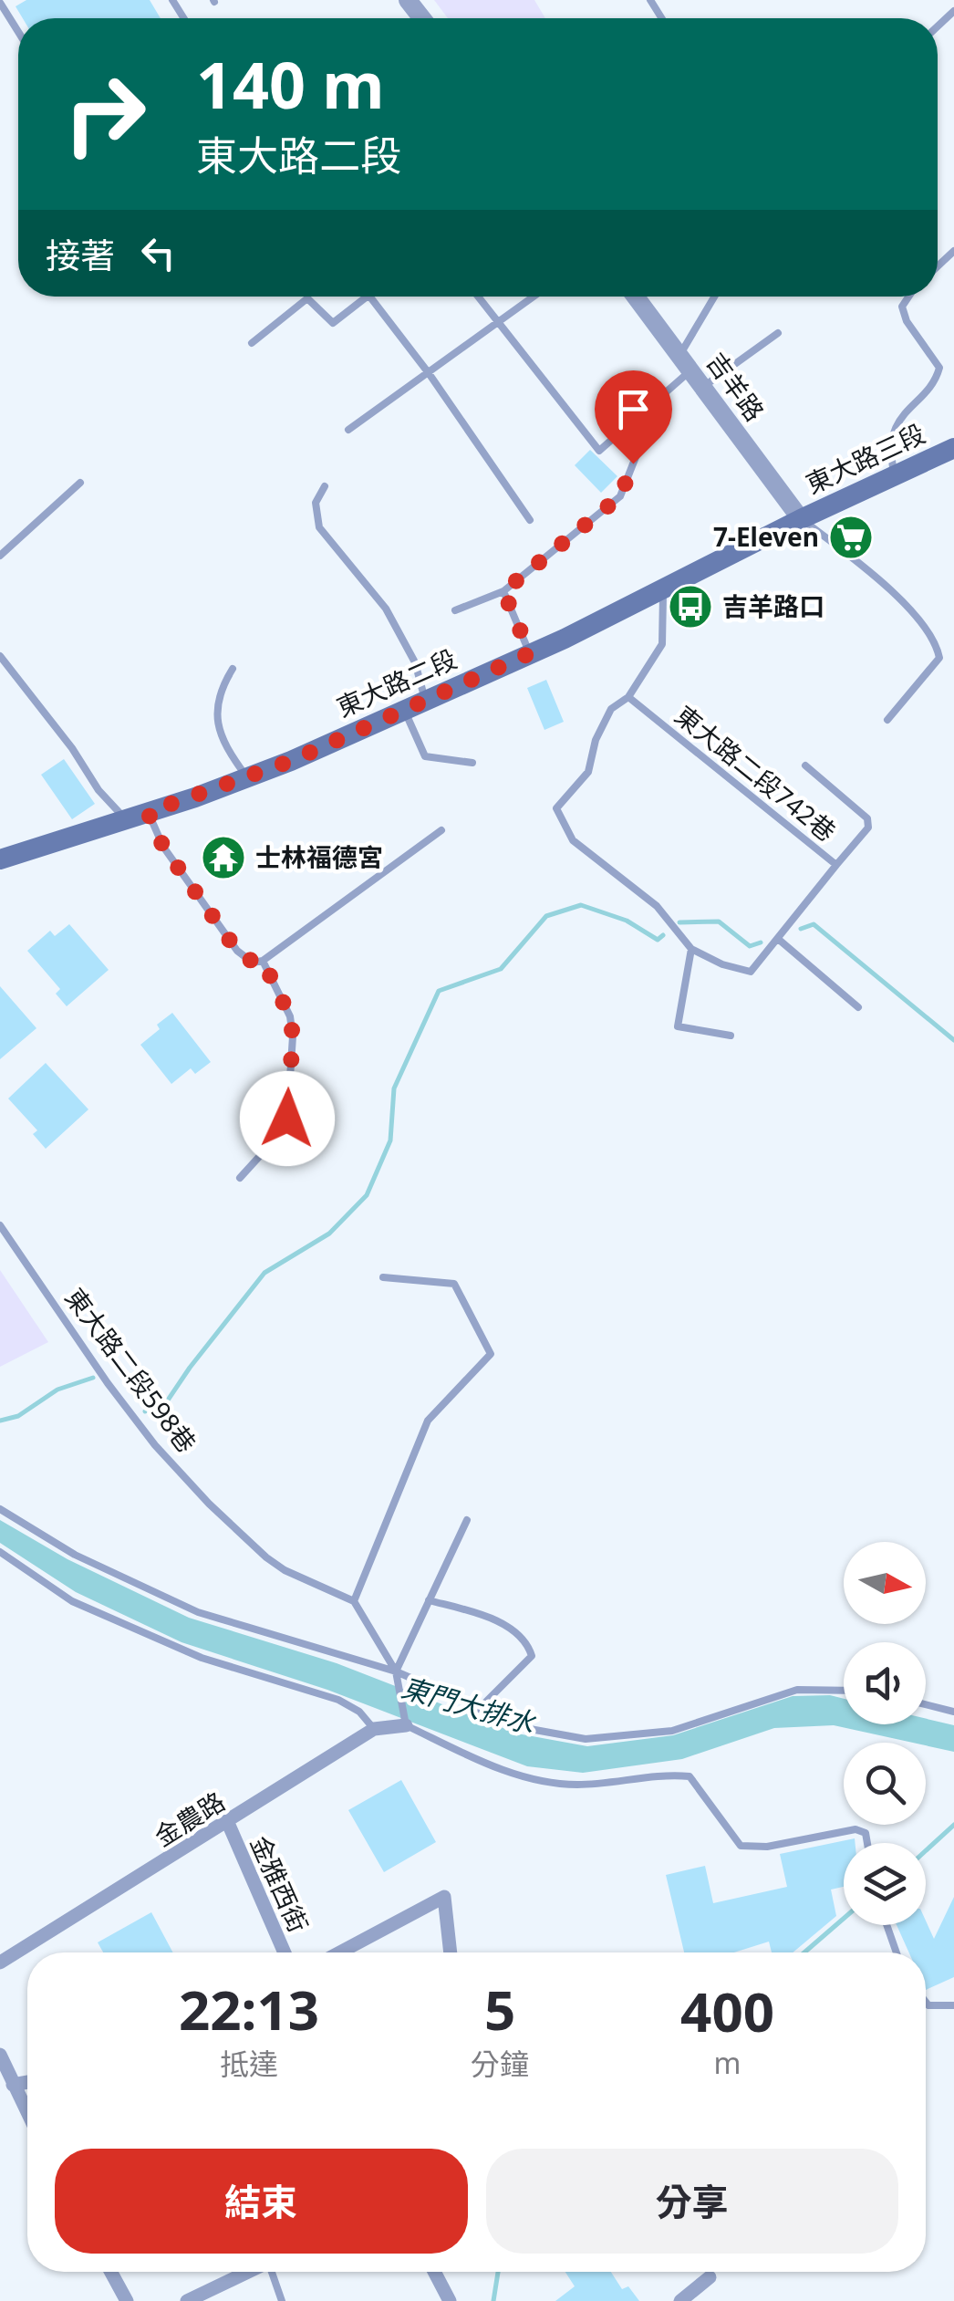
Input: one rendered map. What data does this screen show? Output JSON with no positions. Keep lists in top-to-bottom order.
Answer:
{
  "streets": {
    "main road": ["東大路三段", "東大路二段"],
    "street": ["吉羊路", "金農路", "金雅西街"],
    "lane": ["東大路二段742巷", "東大路二段598巷"]
  },
  "crossings": [
    ["吉羊路", "東大路三段"],
    ["吉羊路", "東大路二段"],
    ["東大路三段", "東大路二段"],
    ["金農路", "金雅西街"]
  ],
  "water": ["東門大排水"],
  "places": {
    "supermarket": ["7-Eleven"],
    "bus stop": ["吉羊路口"],
    "temple": ["士林福德宮"]
  },
  "north": "right",
  "page": {
    "turn": ["140 m", "東大路二段"],
    "then": "接著",
    "eta": [
      "22:13",
      "抵達",
      "5",
      "分鐘",
      "400",
      "m"
    ],
    "buttons": ["結束", "分享"]
  }
}
